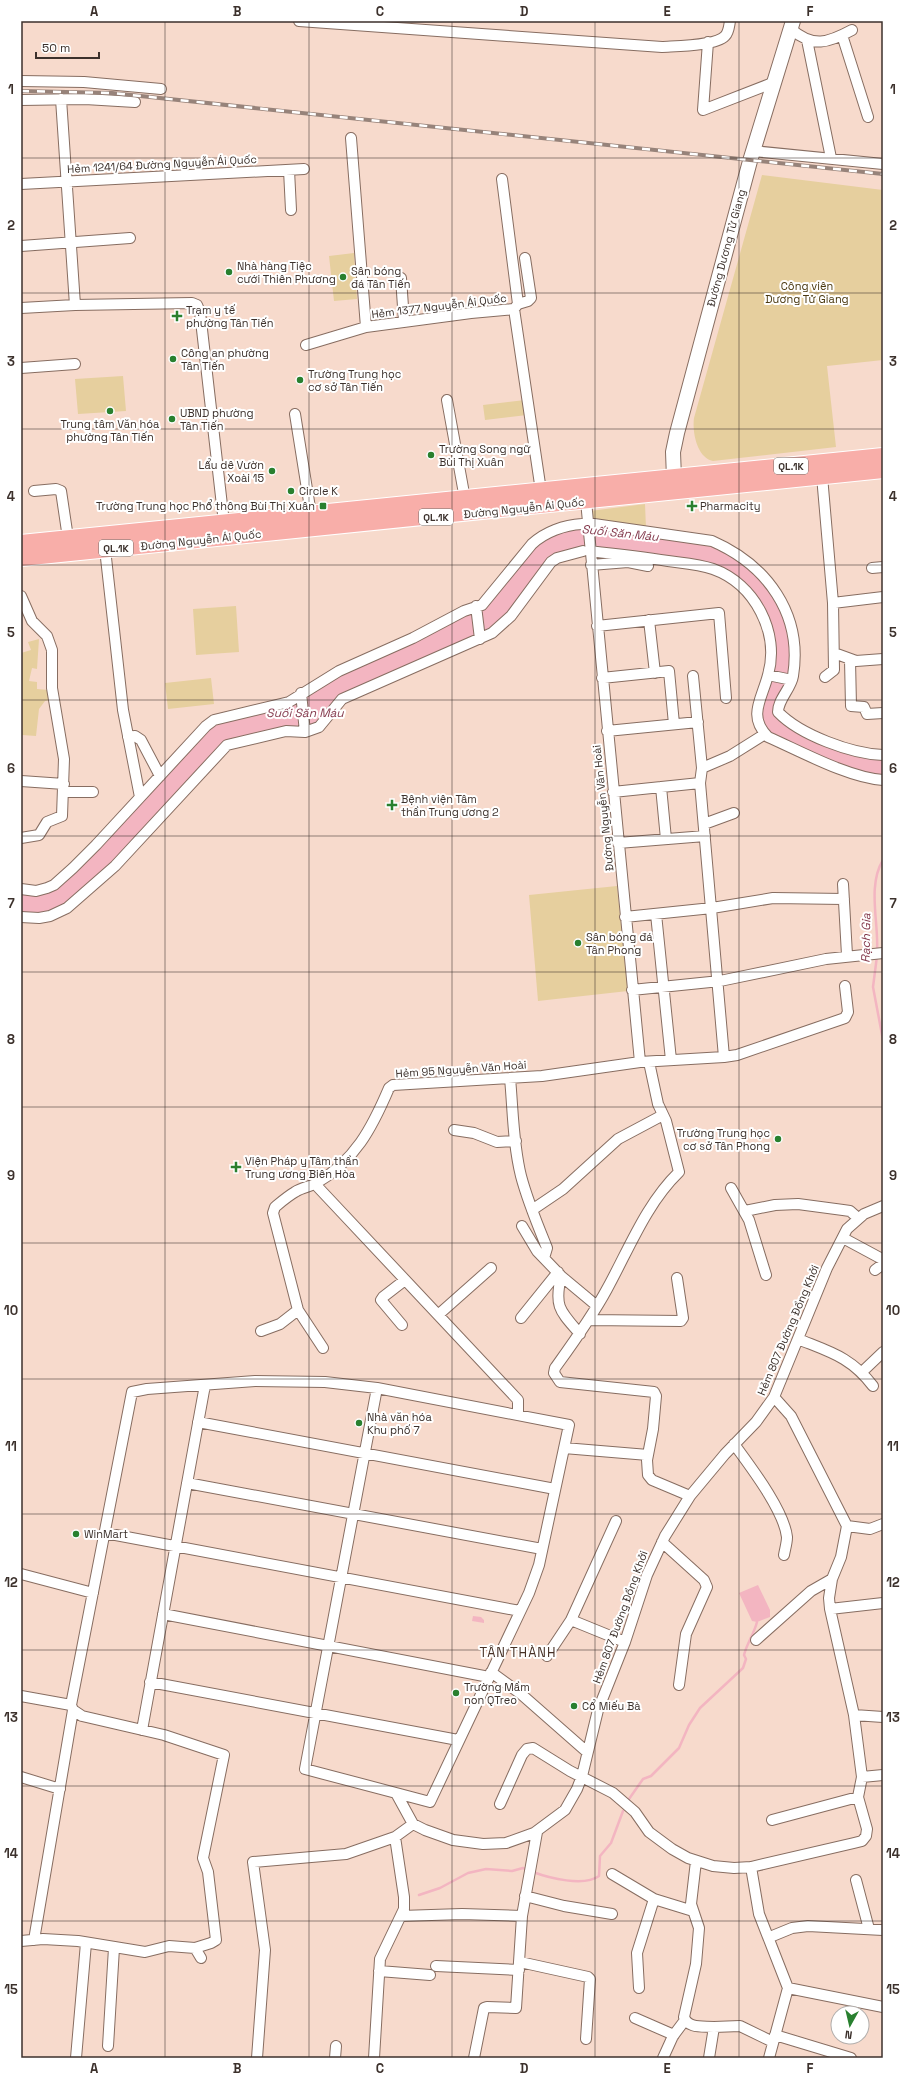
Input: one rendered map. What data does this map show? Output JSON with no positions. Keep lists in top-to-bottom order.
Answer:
{
  "streets": {
    "main road": ["Đường Dương Tử Giang", "QL.1K", "Đường Nguyễn Ái Quốc"],
    "street": [
      "Hẻm 1241/64 Đường Nguyễn Ái Quốc",
      "Hẻm 1377 Nguyễn Ái Quốc",
      "Đường Nguyễn Văn Hoài",
      "Hẻm 95 Nguyễn Văn Hoài",
      "Hẻm 807 Đường Đồng Khởi"
    ]
  },
  "crossings": [
    ["Đường Dương Tử Giang", "Đường Nguyễn Ái Quốc"],
    ["Hẻm 1377 Nguyễn Ái Quốc", "Đường Nguyễn Ái Quốc"],
    ["Đường Nguyễn Văn Hoài", "Hẻm 95 Nguyễn Văn Hoài"]
  ],
  "districts": ["TÂN THÀNH"],
  "water": ["Suối Săn Máu", "Rạch Gia"],
  "parks": ["Công viên Dương Tử Giang"],
  "places": {
    "other": [
      "Nhà hàng Tiệc cưới Thiên Phương",
      "Sân bóng đá Tân Tiến",
      "Công an phường Tân Tiến",
      "Trường Trung học cơ sở Tân Tiến",
      "Trung tâm Văn hóa phường Tân Tiến",
      "UBND phường Tân Tiến",
      "Trường Song ngữ Bùi Thị Xuân",
      "Lẩu dê Vườn Xoài 15",
      "Circle K",
      "Sân bóng đá Tân Phong",
      "Trường Trung học cơ sở Tân Phong",
      "Nhà văn hóa Khu phố 7",
      "WinMart",
      "Trường Mầm non QTreo",
      "Cổ Miếu Bà"
    ],
    "health": [
      "Trạm y tế phường Tân Tiến",
      "Pharmacity",
      "Bệnh viện Tâm thần Trung ương 2",
      "Viện Pháp y Tâm thần Trung ương Biên Hòa"
    ],
    "transit": ["Trường Trung học Phổ thông Bùi Thị Xuân"]
  },
  "scale_bar": "50 m",
  "north": "bottom",
  "grid": {
    "columns": [
      "A",
      "B",
      "C",
      "D",
      "E",
      "F"
    ],
    "rows": [
      "1",
      "2",
      "3",
      "4",
      "5",
      "6",
      "7",
      "8",
      "9",
      "10",
      "11",
      "12",
      "13",
      "14",
      "15"
    ]
  }
}
